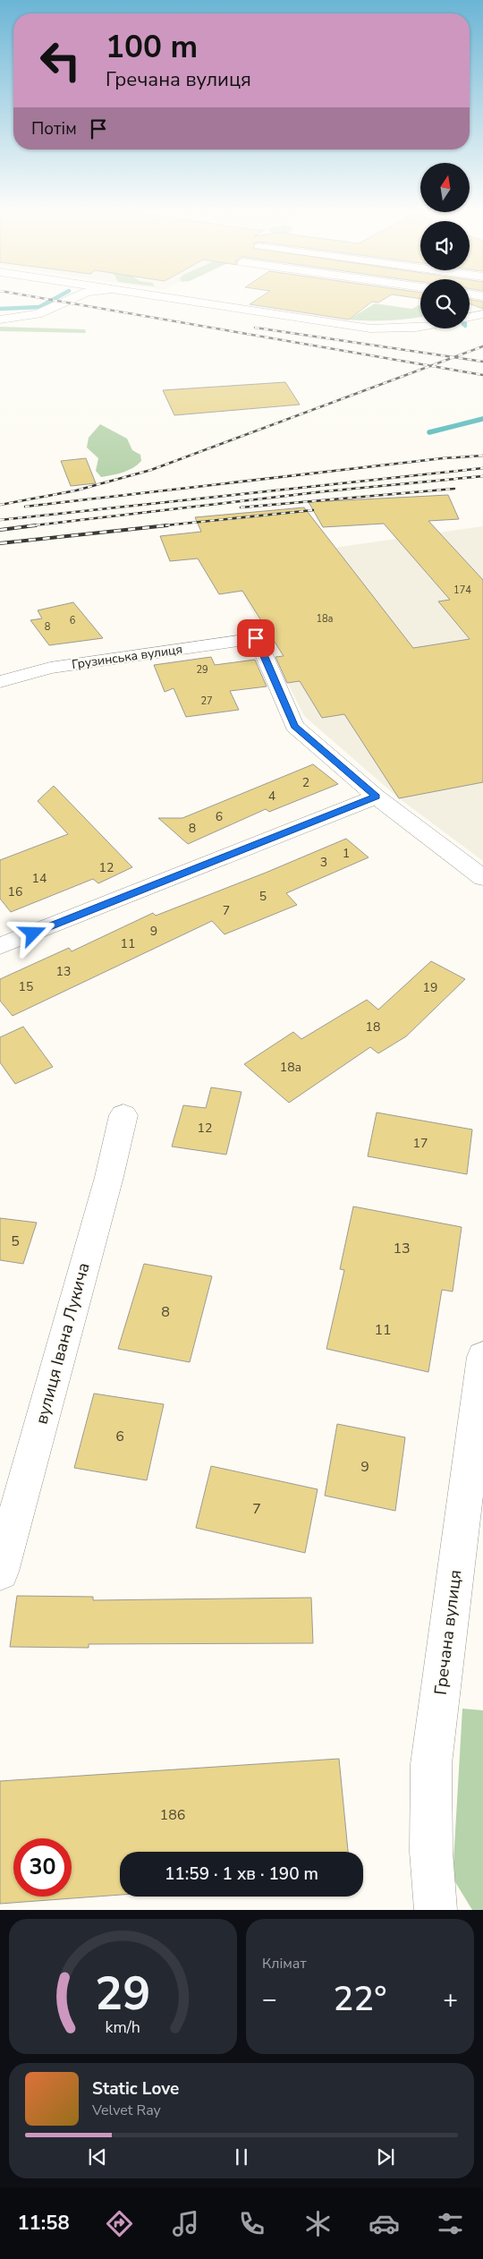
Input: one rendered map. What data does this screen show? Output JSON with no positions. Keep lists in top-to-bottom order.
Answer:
{
  "streets": {
    "street": ["Грузинська вулиця", "вулиця Івана Лукича", "Гречана вулиця"]
  },
  "house_numbers": [
    "174",
    "18а",
    "6",
    "8",
    "29",
    "27",
    "2",
    "4",
    "6",
    "8",
    "1",
    "3",
    "12",
    "14",
    "16",
    "5",
    "7",
    "9",
    "11",
    "13",
    "15",
    "19",
    "18",
    "18а",
    "12",
    "17",
    "5",
    "13",
    "8",
    "11",
    "6",
    "9",
    "7",
    "186"
  ],
  "north": "top",
  "page": {
    "turn": ["100 m", "Гречана вулиця"],
    "then": "Потім",
    "limit": "30",
    "trip": "11:59 · 1 хв · 190 m",
    "tile": "Клімат",
    "heat": ["−", "22°", "+"],
    "song": ["Static Love", "Velvet Ray"],
    "tabs": "11:58",
    "gauge": ["29", "km/h"]
  }
}
